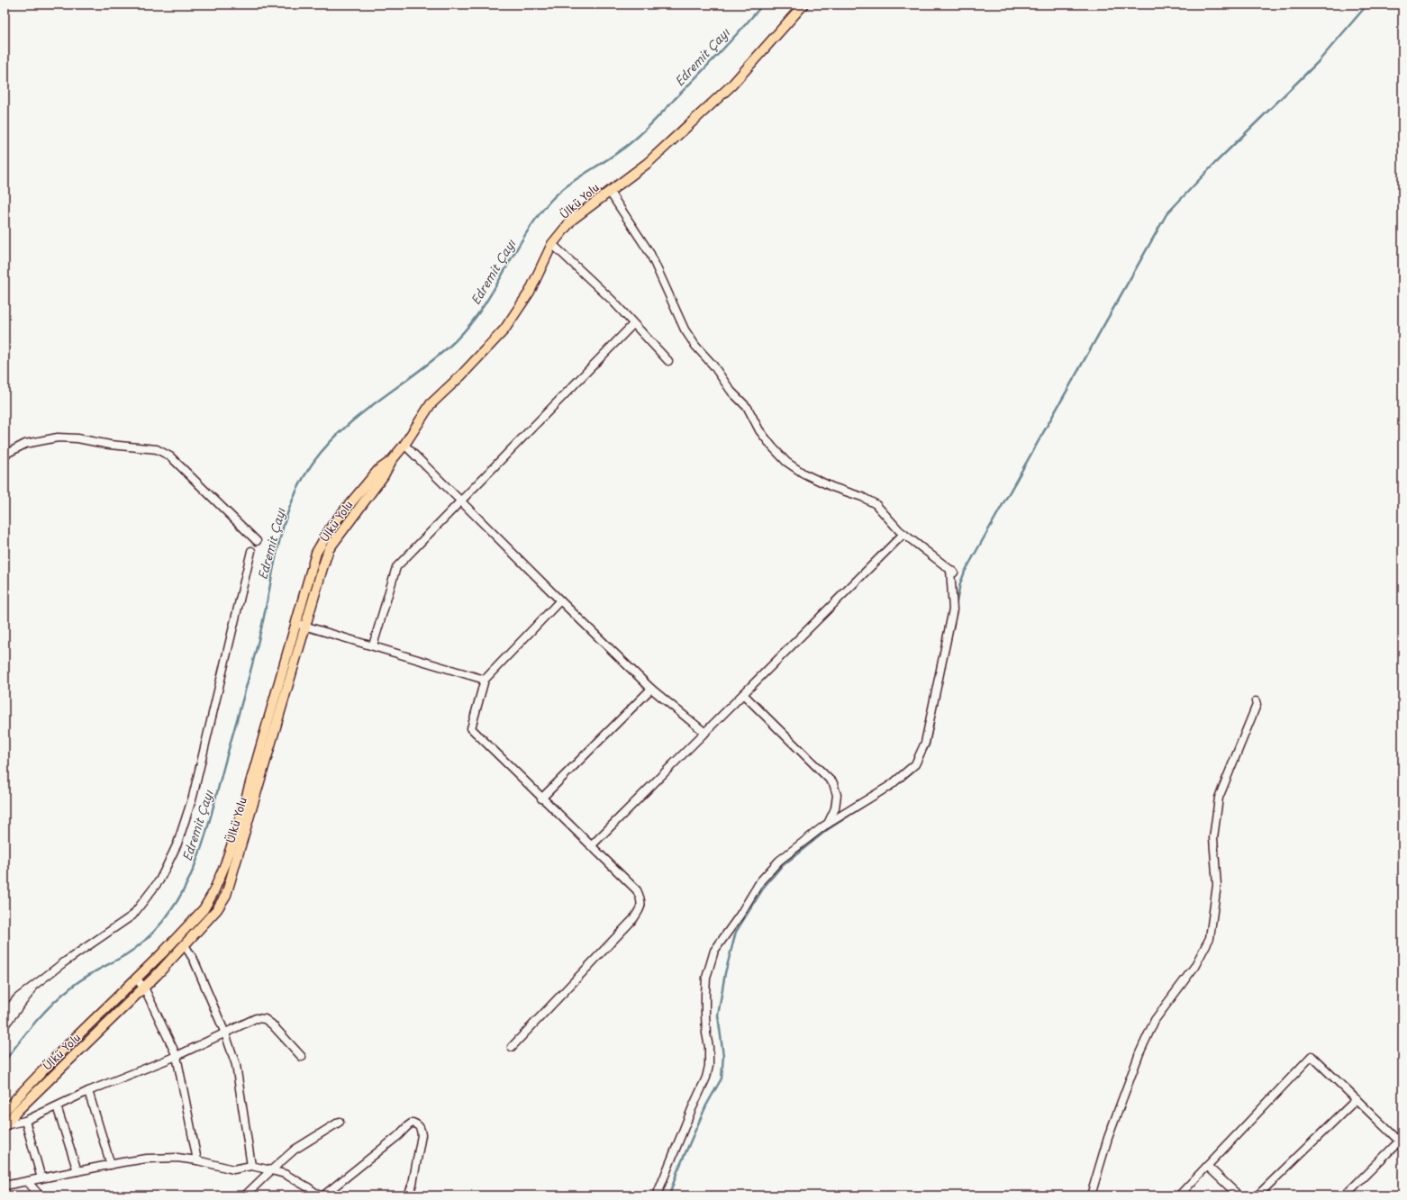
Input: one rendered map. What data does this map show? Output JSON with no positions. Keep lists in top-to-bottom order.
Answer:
{
  "streets": {
    "main road": ["Ülkü Yolu"]
  },
  "water": ["Edremit Çayı"]
}
